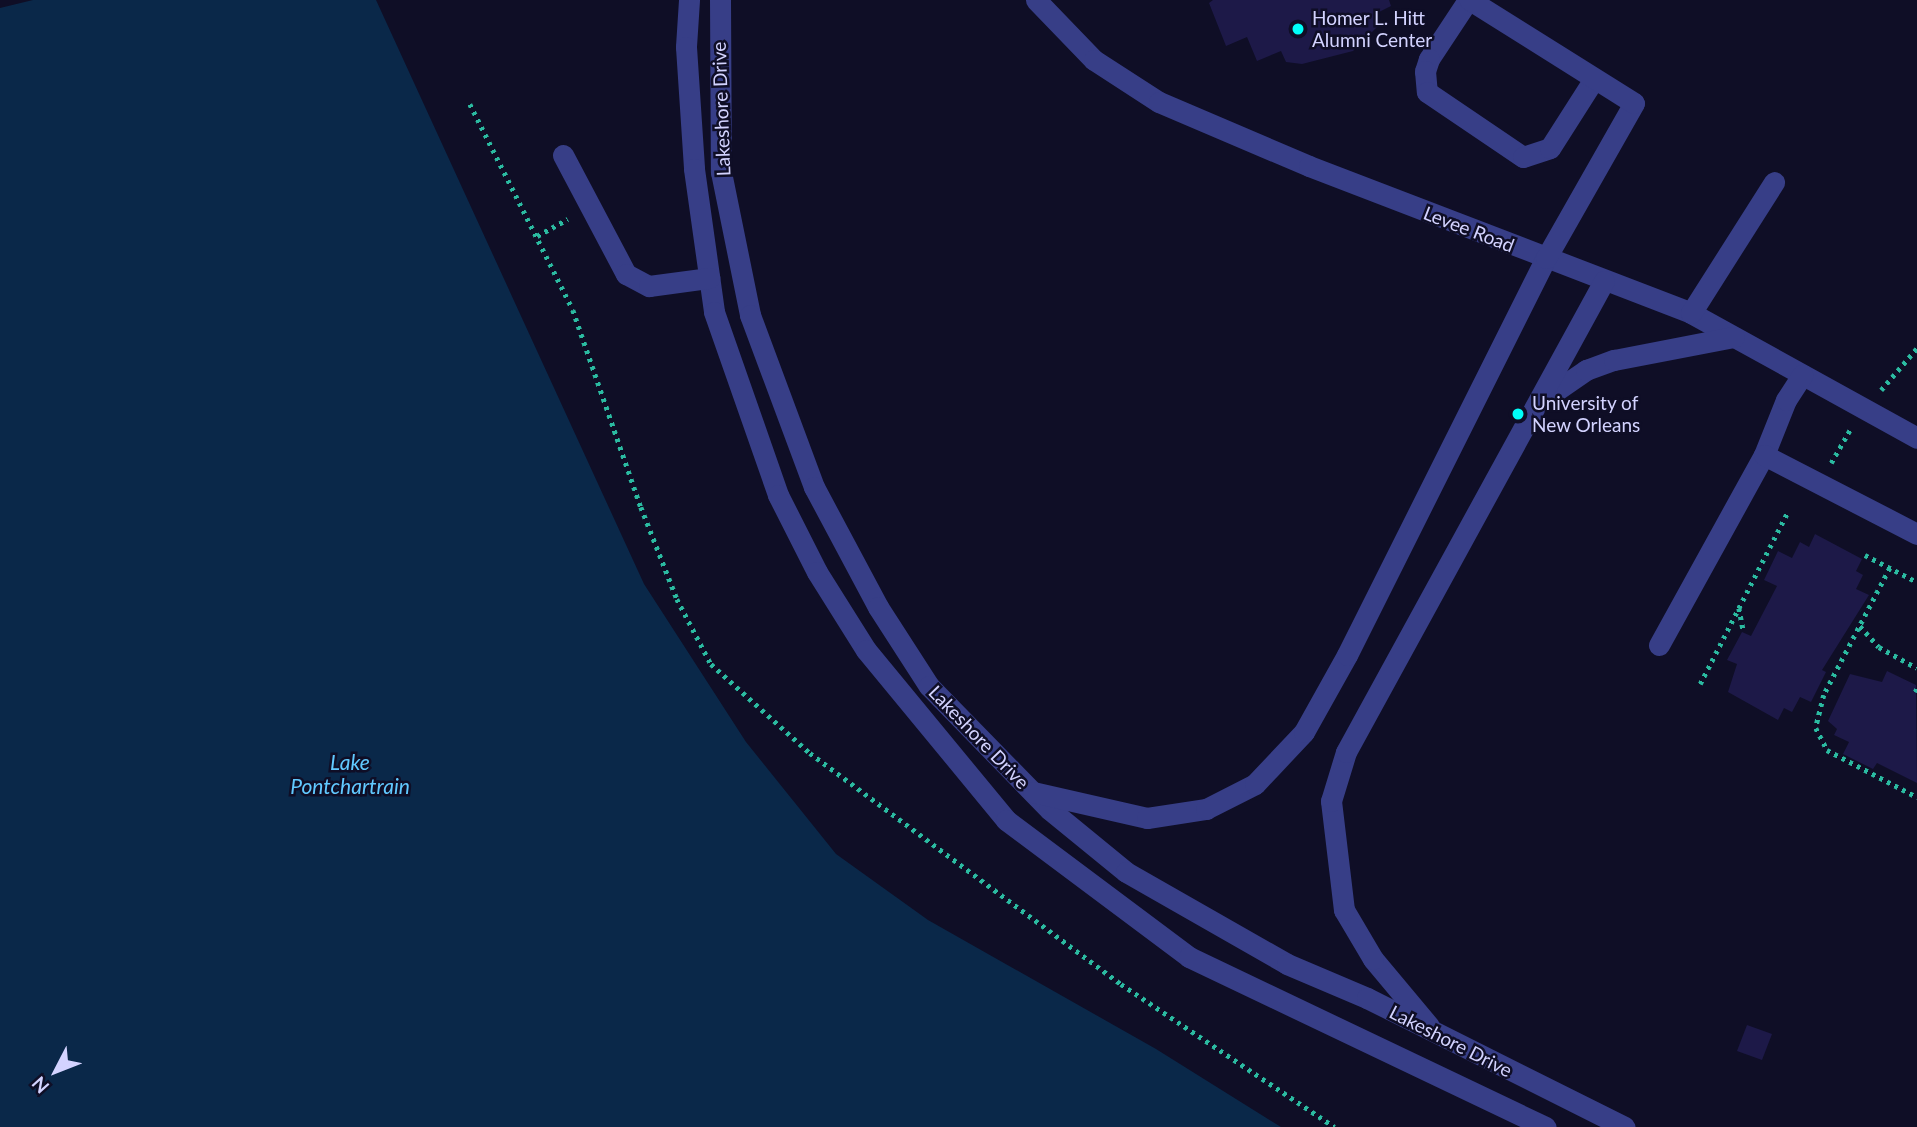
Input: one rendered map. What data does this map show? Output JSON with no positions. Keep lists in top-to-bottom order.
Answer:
{
  "streets": {
    "street": ["Lakeshore Drive", "Levee Road"]
  },
  "water": ["Lake Pontchartrain"],
  "places": ["Homer L. Hitt Alumni Center", "University of New Orleans"],
  "north": "bottom left"
}
